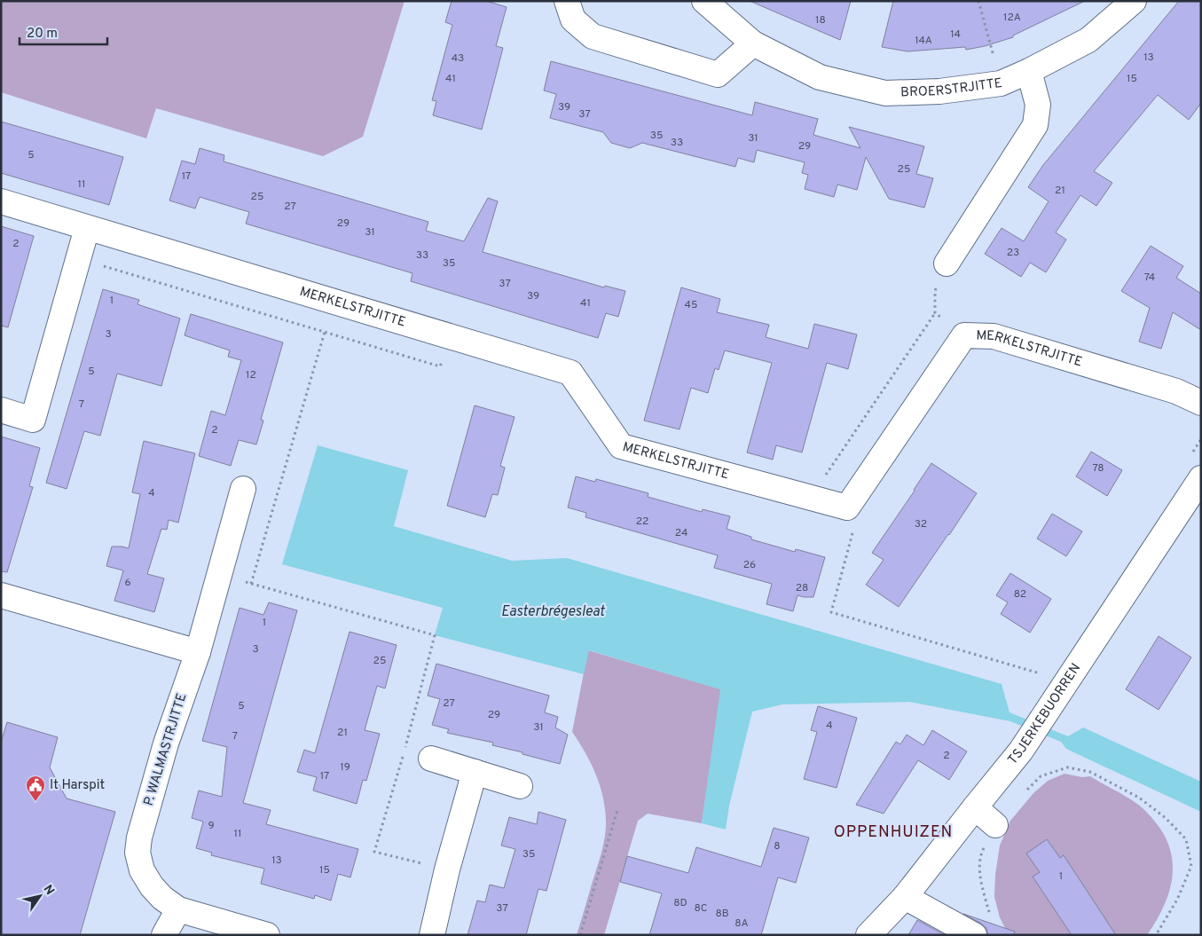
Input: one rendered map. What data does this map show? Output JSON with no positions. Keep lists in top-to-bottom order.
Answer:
{
  "streets": {
    "street": [
      "BROERSTRJITTE",
      "MERKELSTRJITTE",
      "TSJERKEBUORREN",
      "P. WALMASTRJITTE"
    ]
  },
  "districts": ["OPPENHUIZEN"],
  "water": ["Easterbrégesleat"],
  "places": {
    "public building": ["It Harspit"]
  },
  "house_numbers": [
    "12A",
    "18",
    "14",
    "14A",
    "13",
    "43",
    "41",
    "15",
    "39",
    "37",
    "35",
    "31",
    "33",
    "29",
    "5",
    "25",
    "17",
    "11",
    "21",
    "25",
    "27",
    "29",
    "31",
    "2",
    "23",
    "33",
    "35",
    "74",
    "37",
    "39",
    "1",
    "41",
    "45",
    "3",
    "5",
    "12",
    "7",
    "2",
    "78",
    "4",
    "22",
    "32",
    "24",
    "26",
    "6",
    "28",
    "82",
    "1",
    "3",
    "25",
    "27",
    "5",
    "29",
    "4",
    "31",
    "21",
    "7",
    "2",
    "19",
    "17",
    "9",
    "11",
    "8",
    "35",
    "13",
    "15",
    "1",
    "8D",
    "37",
    "8C",
    "8B",
    "8A"
  ],
  "scale_bar": "20 m",
  "north": "top right"
}
